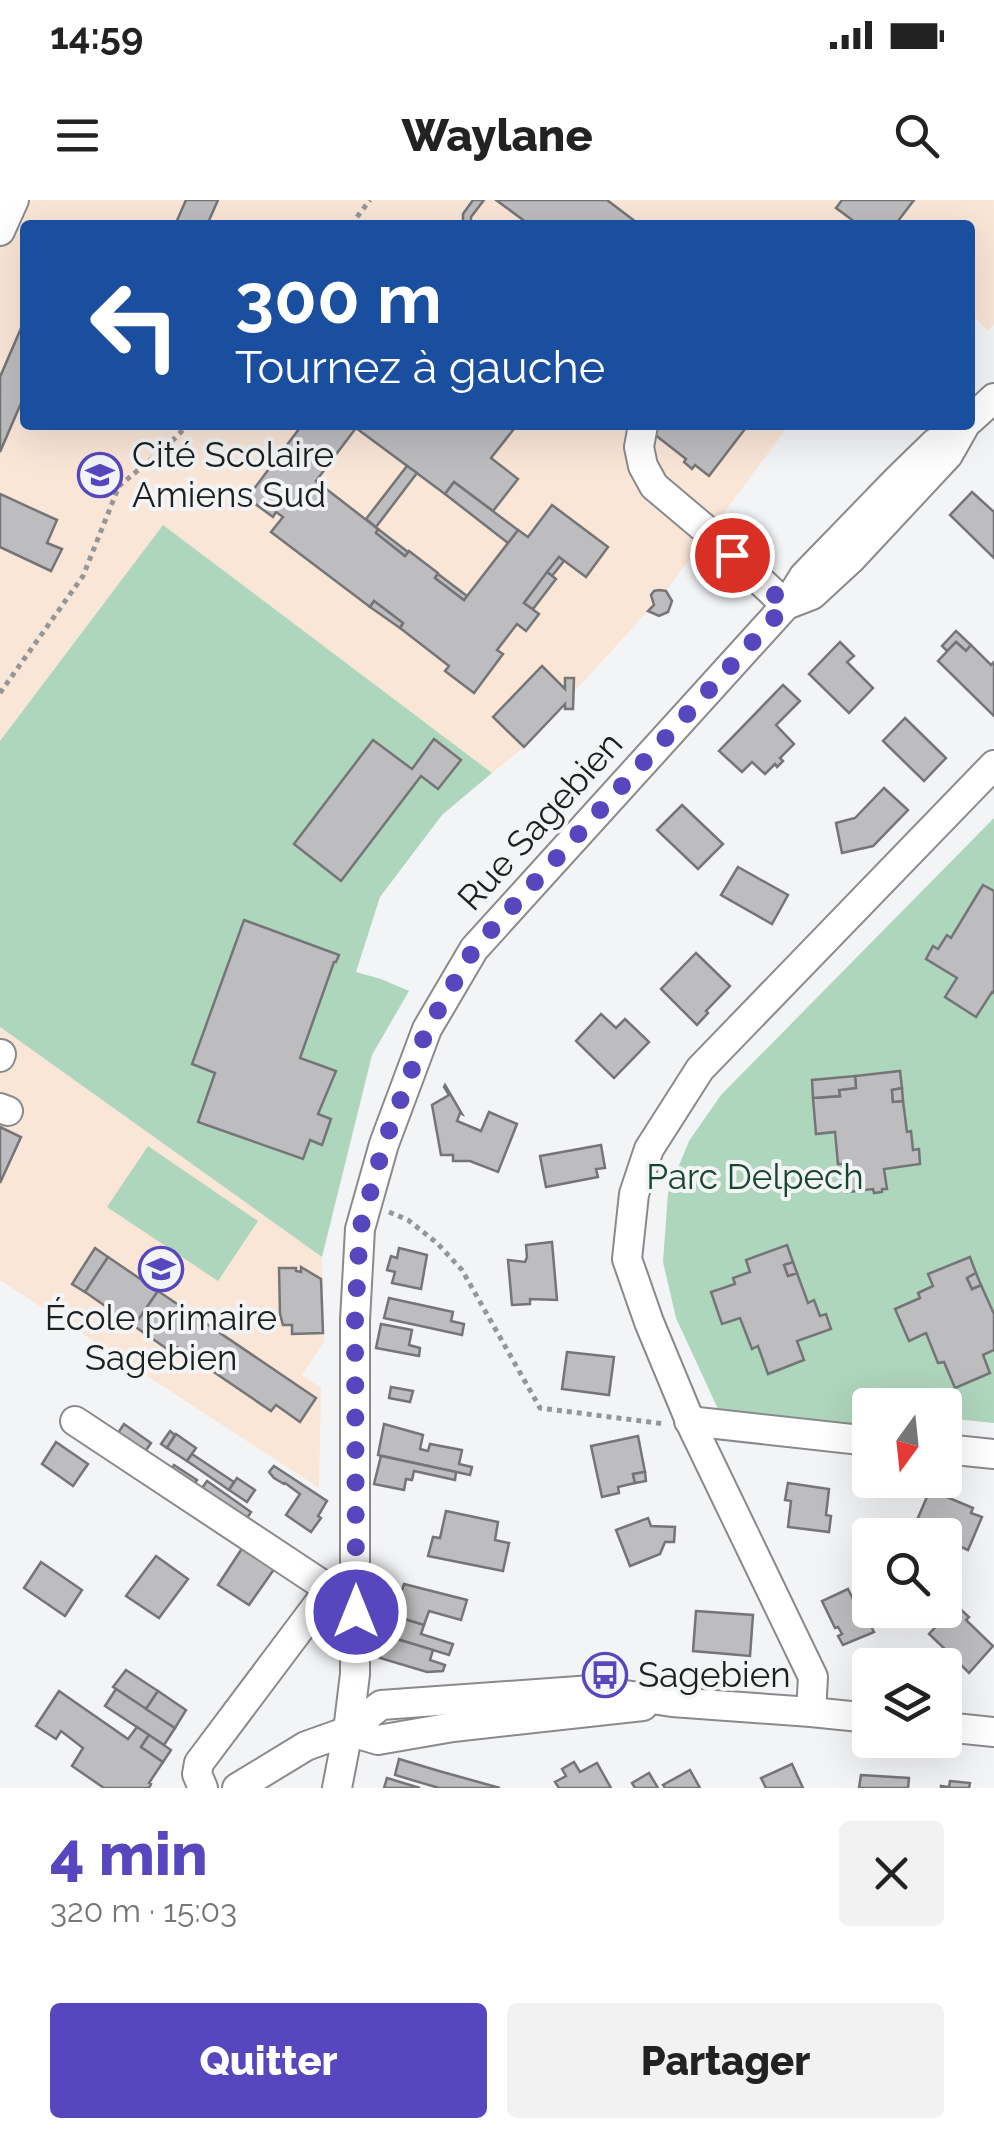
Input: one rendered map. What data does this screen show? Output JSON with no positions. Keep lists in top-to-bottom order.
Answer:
{
  "streets": {
    "street": ["Rue Sagebien"]
  },
  "parks": ["Parc Delpech"],
  "places": {
    "school or university": ["Cité Scolaire Amiens Sud", "École primaire Sagebien"],
    "bus stop": ["Sagebien"]
  },
  "north": "bottom",
  "page": {
    "status": "14:59",
    "header": "Waylane",
    "turn": ["300 m", "Tournez à gauche"],
    "heading": ["4 min", "320 m · 15:03"],
    "buttons": ["Quitter", "Partager"]
  }
}
